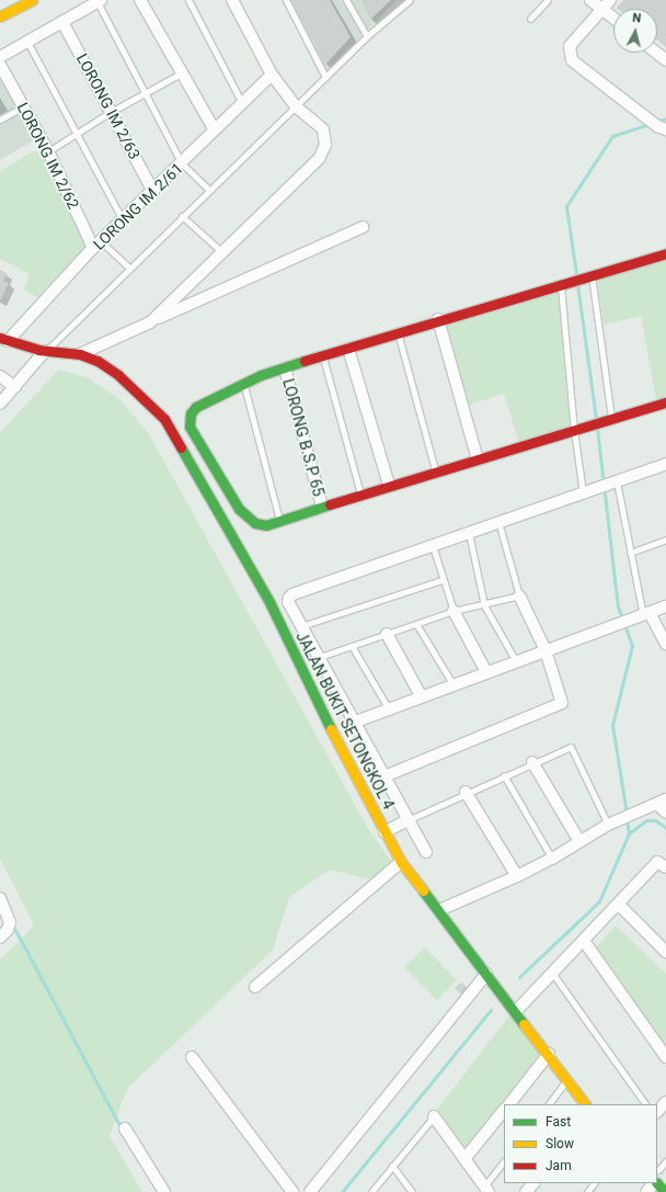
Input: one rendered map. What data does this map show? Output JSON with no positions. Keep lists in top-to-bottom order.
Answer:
{
  "streets": {
    "street": [
      "LORONG IM 2/63",
      "LORONG IM 2/62",
      "LORONG IM 2/61",
      "LORONG B.S.P 65",
      "JALAN BUKIT SETONGKOL 4"
    ]
  },
  "crossings": [
    ["LORONG IM 2/63", "LORONG IM 2/61"],
    ["LORONG IM 2/62", "LORONG IM 2/61"],
    ["LORONG IM 2/61", "JALAN BUKIT SETONGKOL 4"]
  ],
  "legend": ["Fast", "Slow", "Jam"],
  "north": "top"
}
